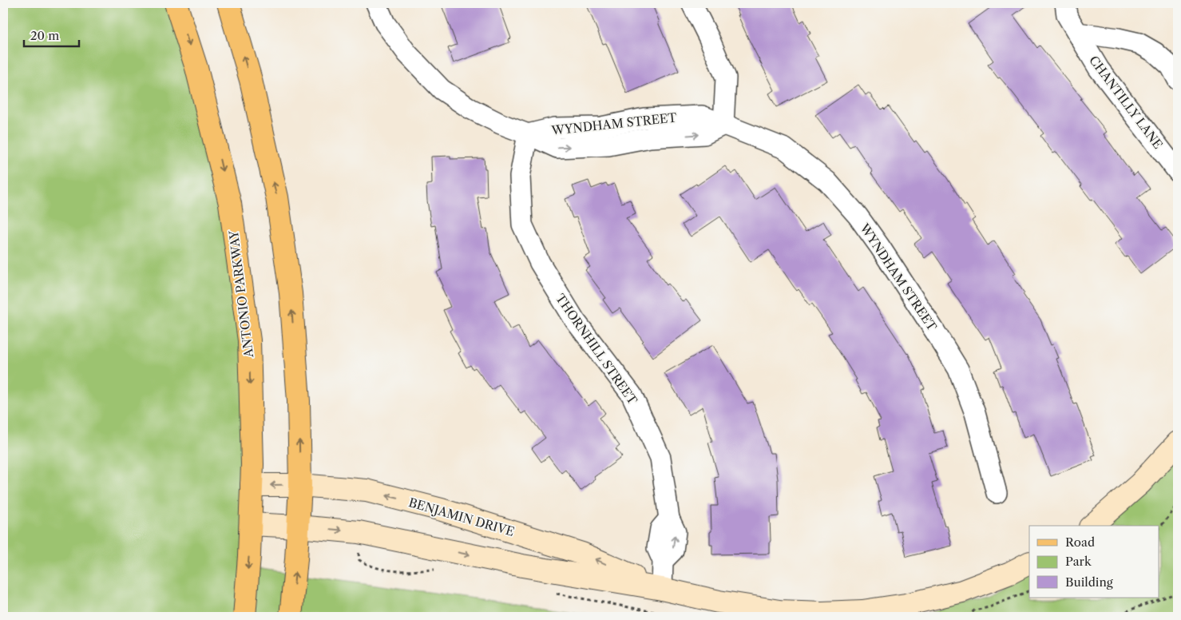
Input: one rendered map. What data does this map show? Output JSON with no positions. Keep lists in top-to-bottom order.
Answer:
{
  "streets": {
    "main road": ["ANTONIO PARKWAY", "BENJAMIN DRIVE"],
    "street": ["CHANTILLY LANE", "WYNDHAM STREET", "THORNHILL STREET"]
  },
  "crossings": [
    ["WYNDHAM STREET", "THORNHILL STREET"],
    ["ANTONIO PARKWAY", "BENJAMIN DRIVE"],
    ["THORNHILL STREET", "BENJAMIN DRIVE"]
  ],
  "legend": ["Road", "Park", "Building"],
  "scale_bar": "20 m"
}
